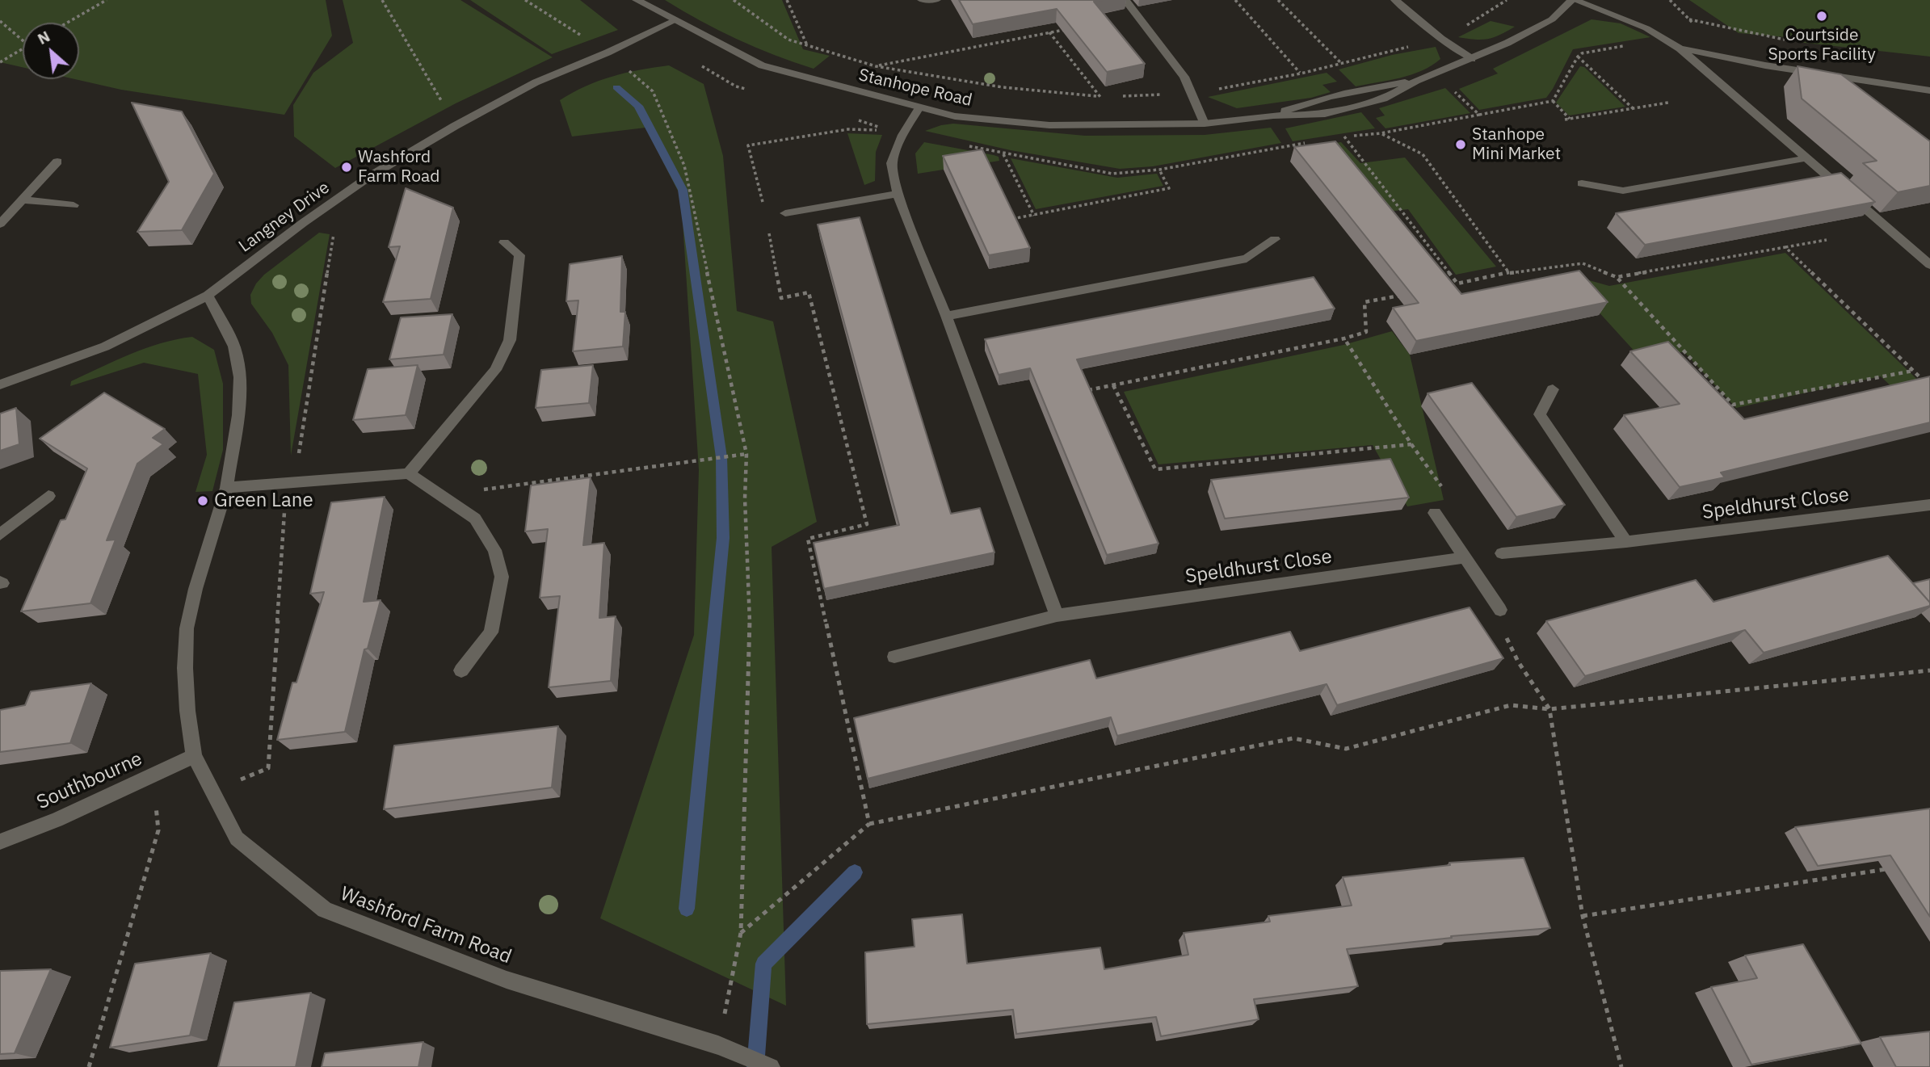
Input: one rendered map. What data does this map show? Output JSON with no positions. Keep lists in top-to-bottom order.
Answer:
{
  "streets": {
    "street": [
      "Stanhope Road",
      "Langney Drive",
      "Speldhurst Close",
      "Southbourne",
      "Washford Farm Road"
    ]
  },
  "crossings": [
    ["Stanhope Road", "Langney Drive"],
    ["Langney Drive", "Washford Farm Road"],
    ["Southbourne", "Washford Farm Road"]
  ],
  "places": [
    "Courtside Sports Facility",
    "Stanhope Mini Market",
    "Washford Farm Road",
    "Green Lane"
  ],
  "north": "top left"
}
